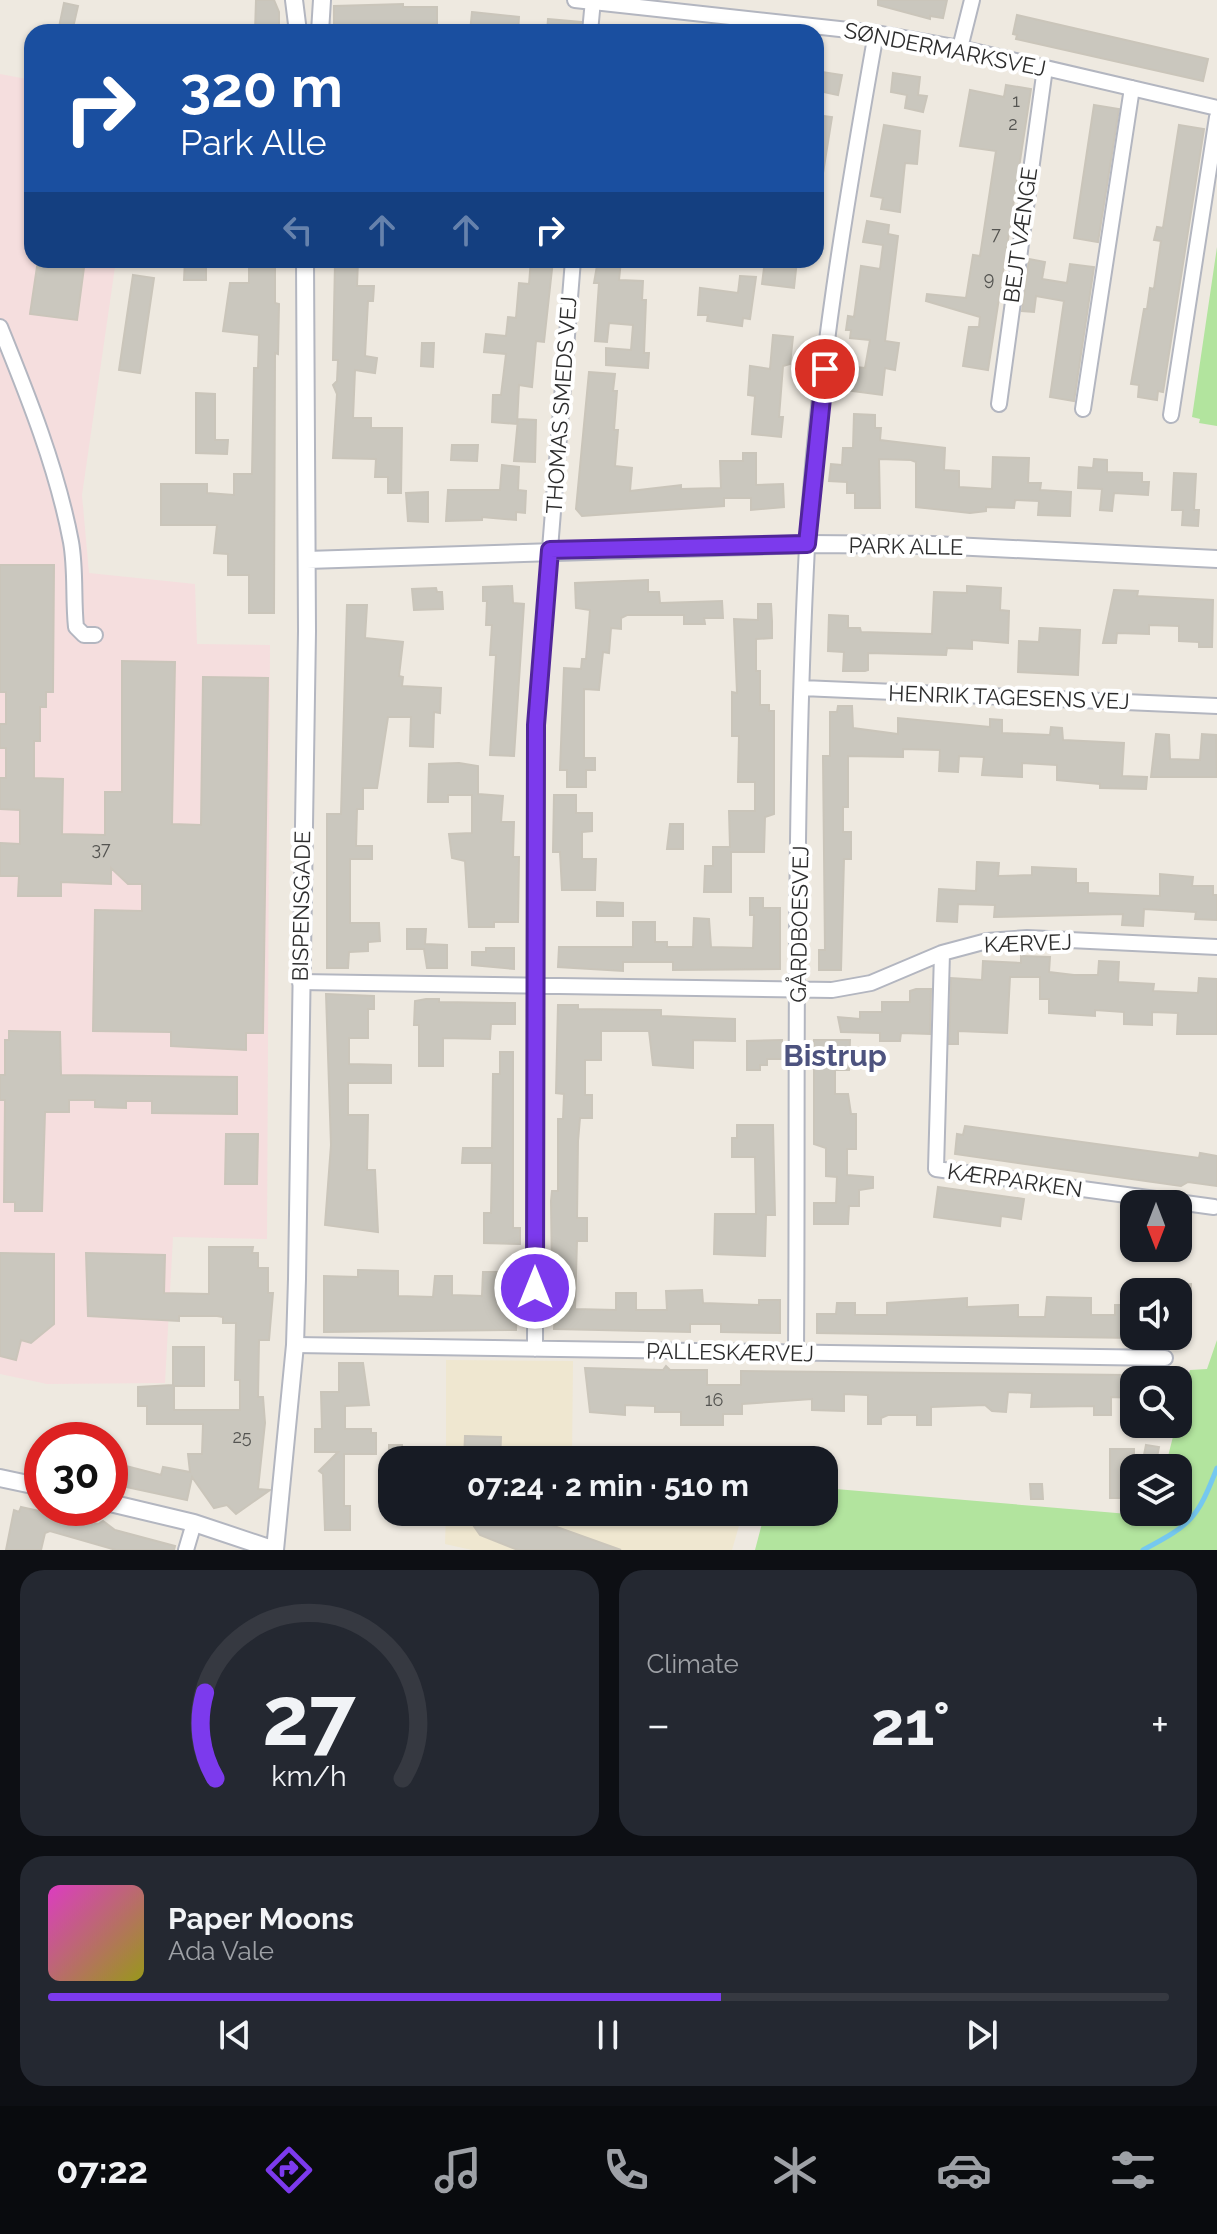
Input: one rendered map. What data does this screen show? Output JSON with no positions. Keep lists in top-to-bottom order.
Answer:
{
  "streets": {
    "street": [
      "SØNDERMARKSVEJ",
      "BEJT VÆNGE",
      "THOMAS SMEDS VEJ",
      "PARK ALLE",
      "HENRIK TAGESENS VEJ",
      "BISPENSGADE",
      "GÅRDBOESVEJ",
      "KÆRVEJ",
      "KÆRPARKEN",
      "PALLESKÆRVEJ"
    ]
  },
  "crossings": [
    ["SØNDERMARKSVEJ", "BEJT VÆNGE"],
    ["SØNDERMARKSVEJ", "GÅRDBOESVEJ"],
    ["THOMAS SMEDS VEJ", "PARK ALLE"],
    ["THOMAS SMEDS VEJ", "KÆRVEJ"],
    ["THOMAS SMEDS VEJ", "PALLESKÆRVEJ"],
    ["PARK ALLE", "BISPENSGADE"],
    ["PARK ALLE", "GÅRDBOESVEJ"],
    ["HENRIK TAGESENS VEJ", "GÅRDBOESVEJ"],
    ["BISPENSGADE", "KÆRVEJ"],
    ["BISPENSGADE", "PALLESKÆRVEJ"],
    ["GÅRDBOESVEJ", "KÆRVEJ"],
    ["GÅRDBOESVEJ", "PALLESKÆRVEJ"],
    ["KÆRVEJ", "KÆRPARKEN"]
  ],
  "districts": ["Bistrup"],
  "house_numbers": [
    "1",
    "2",
    "7",
    "9",
    "37",
    "16",
    "25"
  ],
  "north": "bottom",
  "page": {
    "turn": ["320 m", "Park Alle"],
    "limit": "30",
    "trip": "07:24 · 2 min · 510 m",
    "tile": "Climate",
    "heat": ["−", "21°", "+"],
    "song": ["Paper Moons", "Ada Vale"],
    "tabs": "07:22",
    "gauge": ["27", "km/h"]
  }
}
